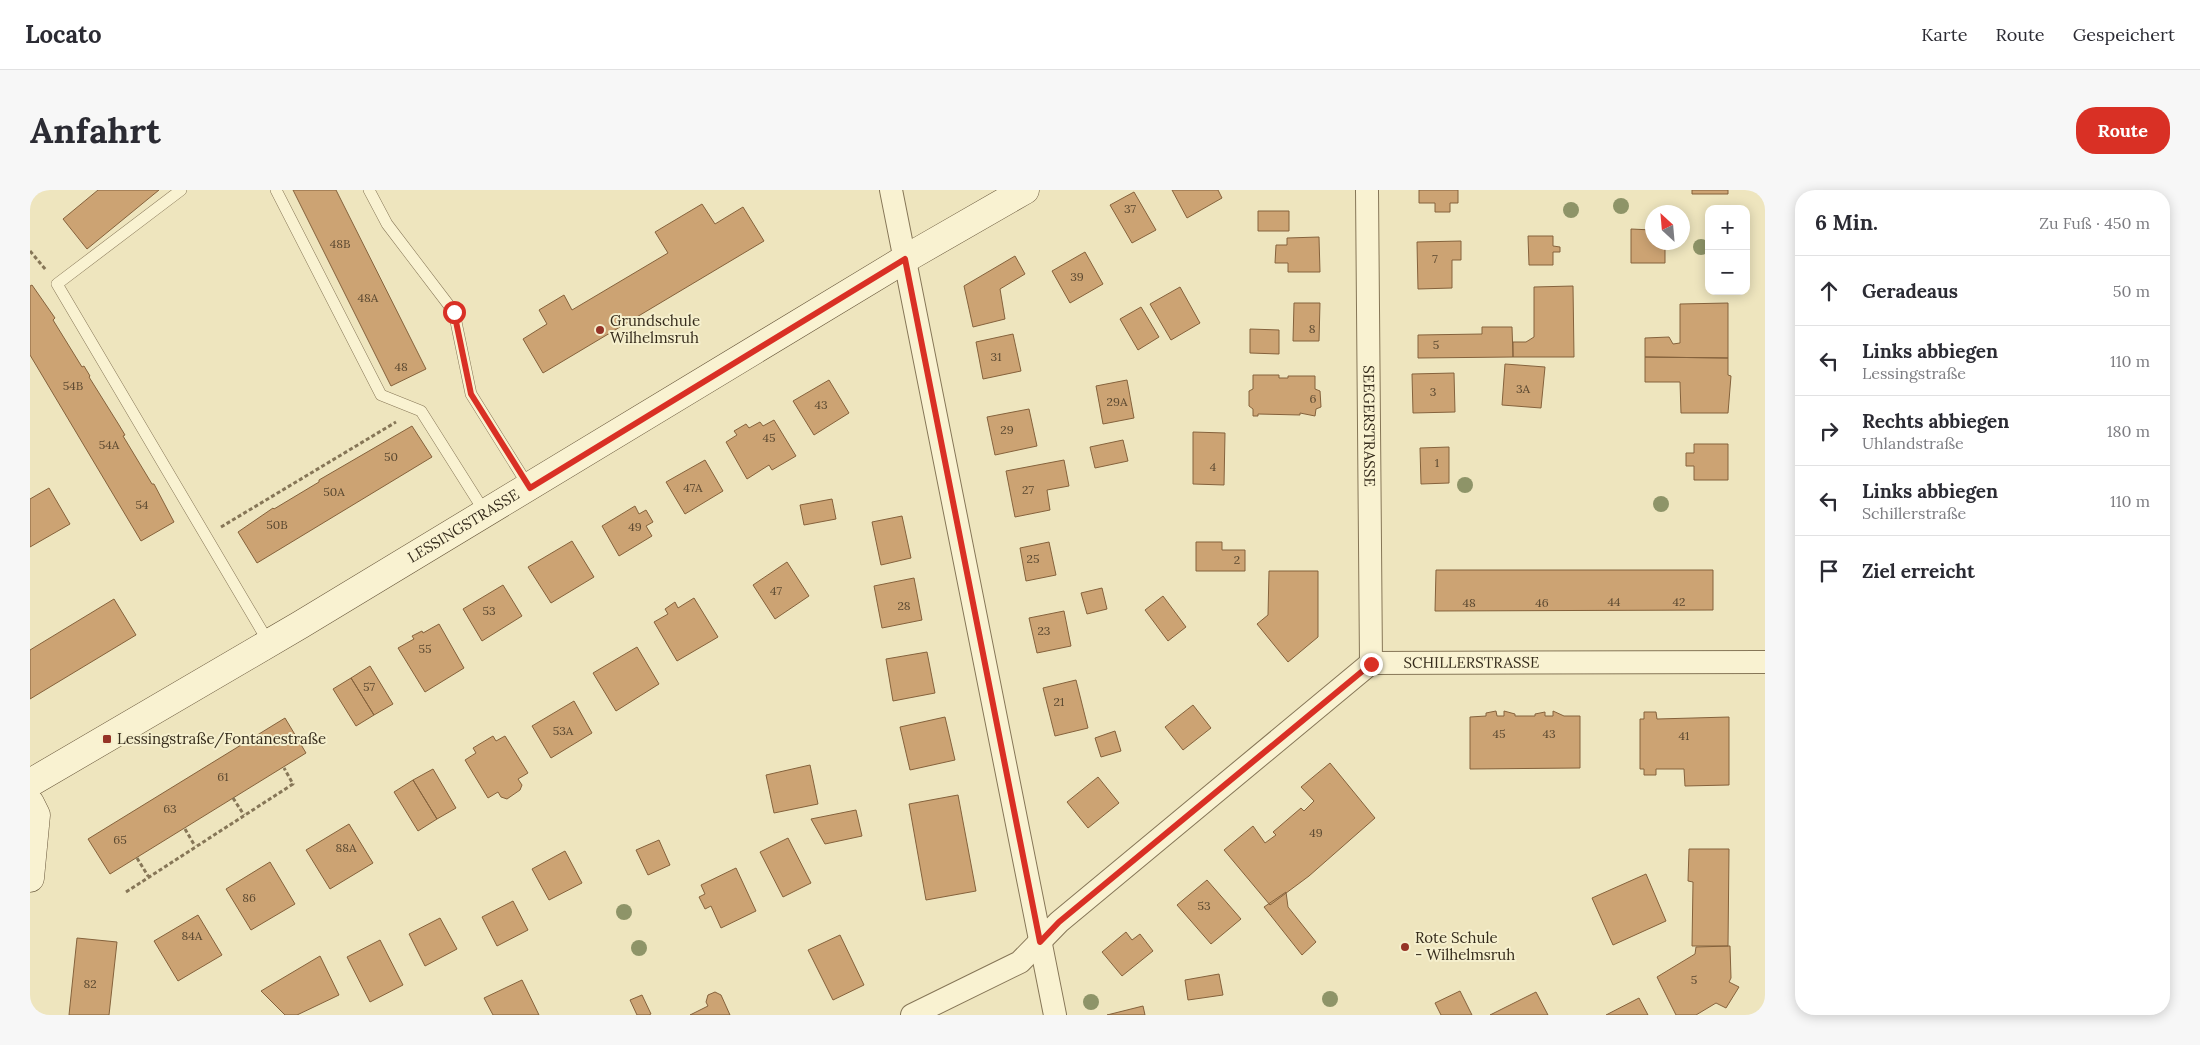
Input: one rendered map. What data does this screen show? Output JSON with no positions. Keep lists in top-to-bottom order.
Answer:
{
  "streets": {
    "street": ["SEEGERSTRASSE", "LESSINGSTRASSE", "SCHILLERSTRASSE"]
  },
  "crossings": [
    ["SEEGERSTRASSE", "SCHILLERSTRASSE"]
  ],
  "places": {
    "other": ["Grundschule Wilhelmsruh", "Rote Schule - Wilhelmsruh"],
    "transit": ["Lessingstraße/Fontanestraße"]
  },
  "house_numbers": [
    "37",
    "48B",
    "7",
    "39",
    "48A",
    "8",
    "5",
    "31",
    "48",
    "54B",
    "3A",
    "3",
    "6",
    "29A",
    "43",
    "29",
    "45",
    "54A",
    "50",
    "1",
    "4",
    "47A",
    "27",
    "50A",
    "54",
    "50B",
    "49",
    "25",
    "2",
    "47",
    "44",
    "42",
    "48",
    "46",
    "28",
    "53",
    "23",
    "55",
    "57",
    "21",
    "53A",
    "45",
    "43",
    "41",
    "61",
    "63",
    "49",
    "65",
    "88A",
    "86",
    "53",
    "84A",
    "5",
    "82"
  ],
  "north": "top left",
  "page": {
    "header": "Locato",
    "nav": ["Karte", "Route", "Gespeichert"],
    "buttons": "Route",
    "title": "Anfahrt",
    "heading": ["6 Min.", "Zu Fuß · 450 m"],
    "map_buttons": ["+", "−"],
    "list": [
      ["Geradeaus", "50 m"],
      ["Links abbiegen", "Lessingstraße", "110 m"],
      ["Rechts abbiegen", "Uhlandstraße", "180 m"],
      ["Links abbiegen", "Schillerstraße", "110 m"],
      "Ziel erreicht"
    ]
  }
}
